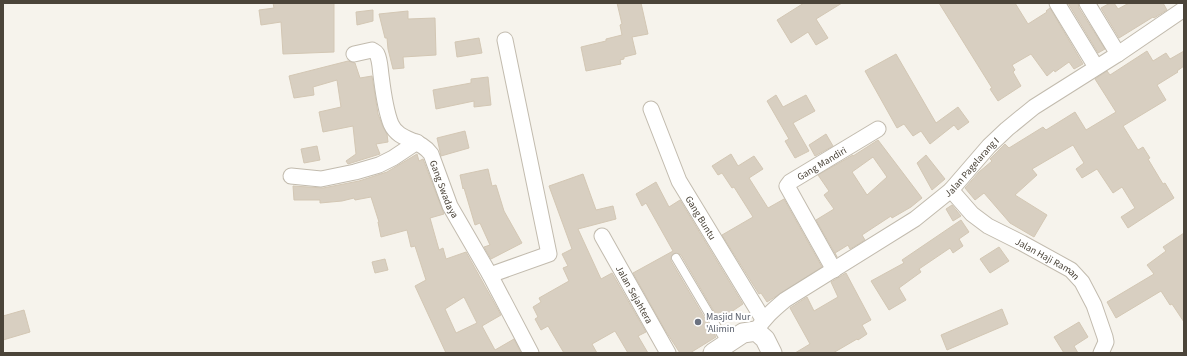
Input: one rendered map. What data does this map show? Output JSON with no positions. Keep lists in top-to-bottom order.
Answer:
{
  "streets": {
    "street": [
      "Gang Mandiri",
      "Jalan Pagelarang I",
      "Gang Swadaya",
      "Gang Buntu",
      "Jalan Haji Raman",
      "Jalan Sejahtera"
    ]
  },
  "crossings": [
    ["Gang Mandiri", "Jalan Pagelarang I"],
    ["Jalan Pagelarang I", "Gang Buntu"],
    ["Jalan Pagelarang I", "Jalan Haji Raman"]
  ],
  "places": ["Masjid Nur 'Alimin"]
}
